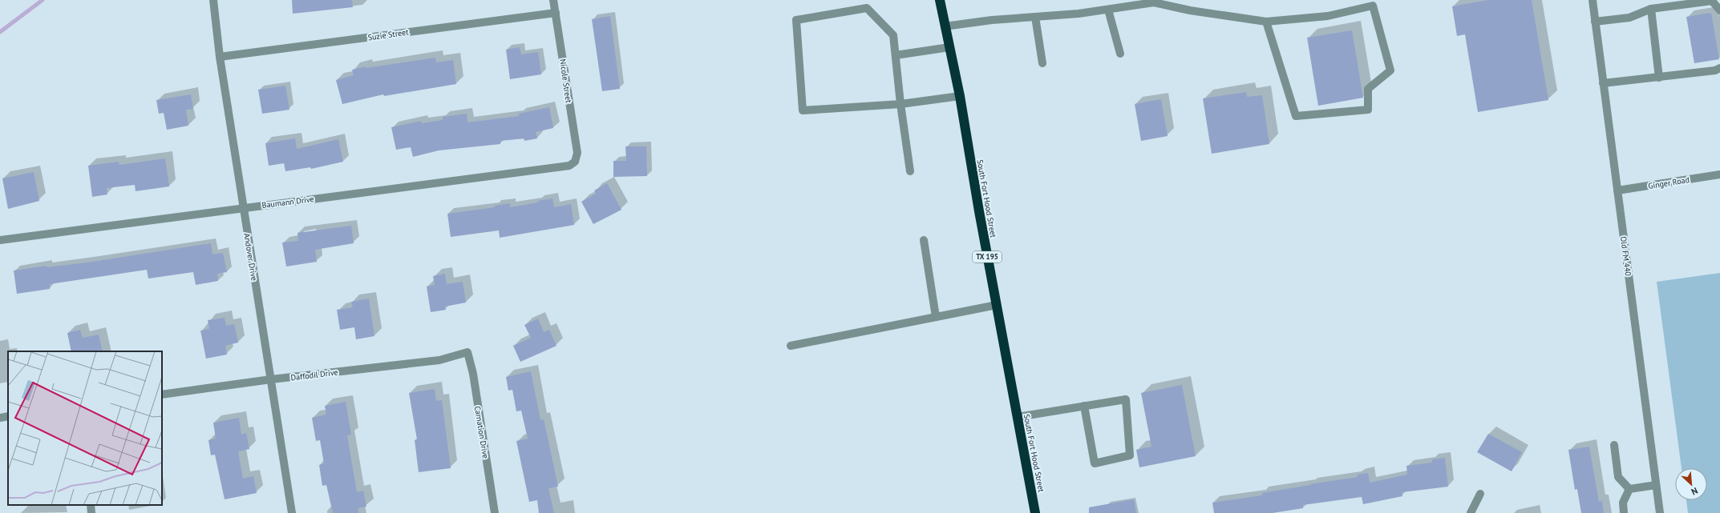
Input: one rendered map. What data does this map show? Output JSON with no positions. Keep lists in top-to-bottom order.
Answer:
{
  "streets": {
    "highway": ["South Fort Hood Street", "TX 195"],
    "street": [
      "Suzie Street",
      "Nicole Street",
      "Ginger Road",
      "Baumann Drive",
      "Old FM 440",
      "Andover Drive",
      "Daffodil Drive",
      "Carnation Drive"
    ]
  },
  "crossings": [
    ["Suzie Street", "Nicole Street"],
    ["Suzie Street", "Andover Drive"],
    ["Nicole Street", "Baumann Drive"],
    ["Ginger Road", "Old FM 440"],
    ["Baumann Drive", "Andover Drive"],
    ["Andover Drive", "Daffodil Drive"],
    ["Daffodil Drive", "Carnation Drive"]
  ],
  "north": "bottom right"
}
